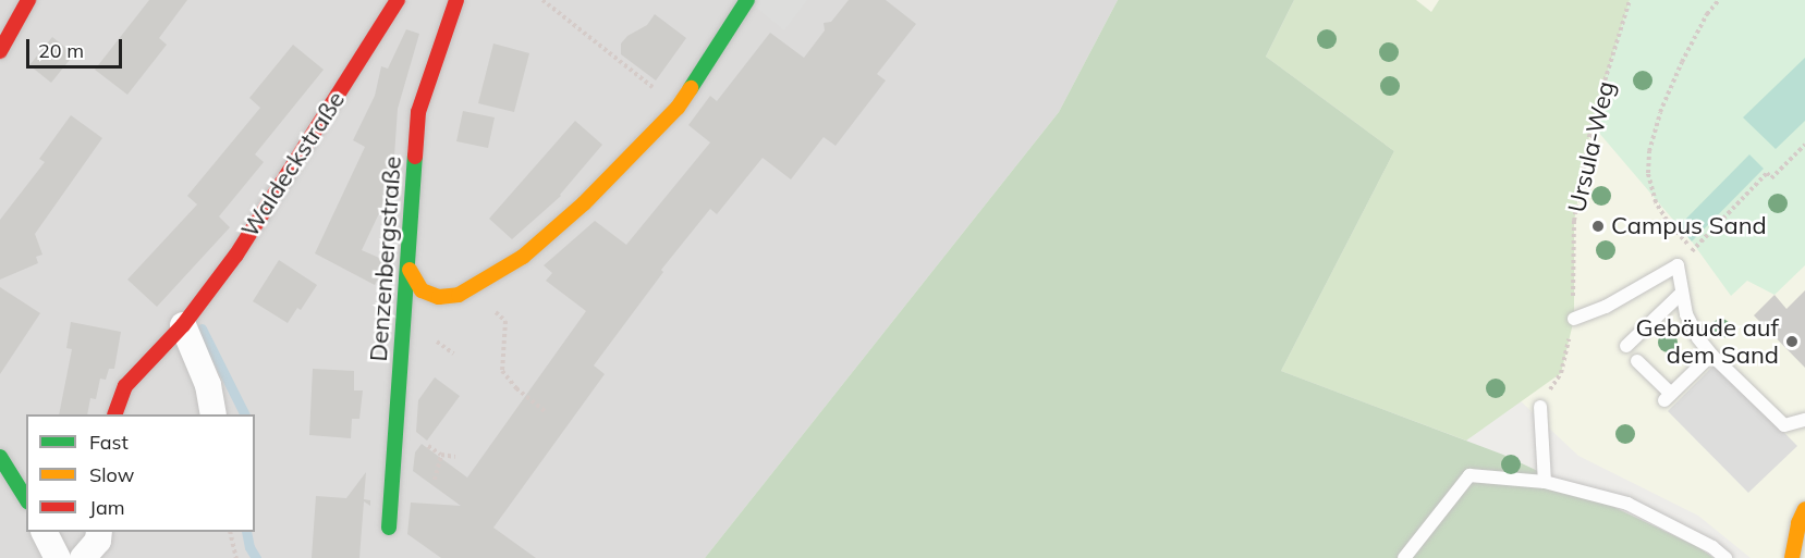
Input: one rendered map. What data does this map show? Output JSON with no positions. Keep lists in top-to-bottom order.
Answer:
{
  "streets": {
    "street": ["Waldeckstraße", "Denzenbergstraße"],
    "path": ["Ursula-Weg"]
  },
  "places": ["Campus Sand", "Gebäude auf dem Sand"],
  "legend": ["Fast", "Slow", "Jam"],
  "scale_bar": "20 m"
}
